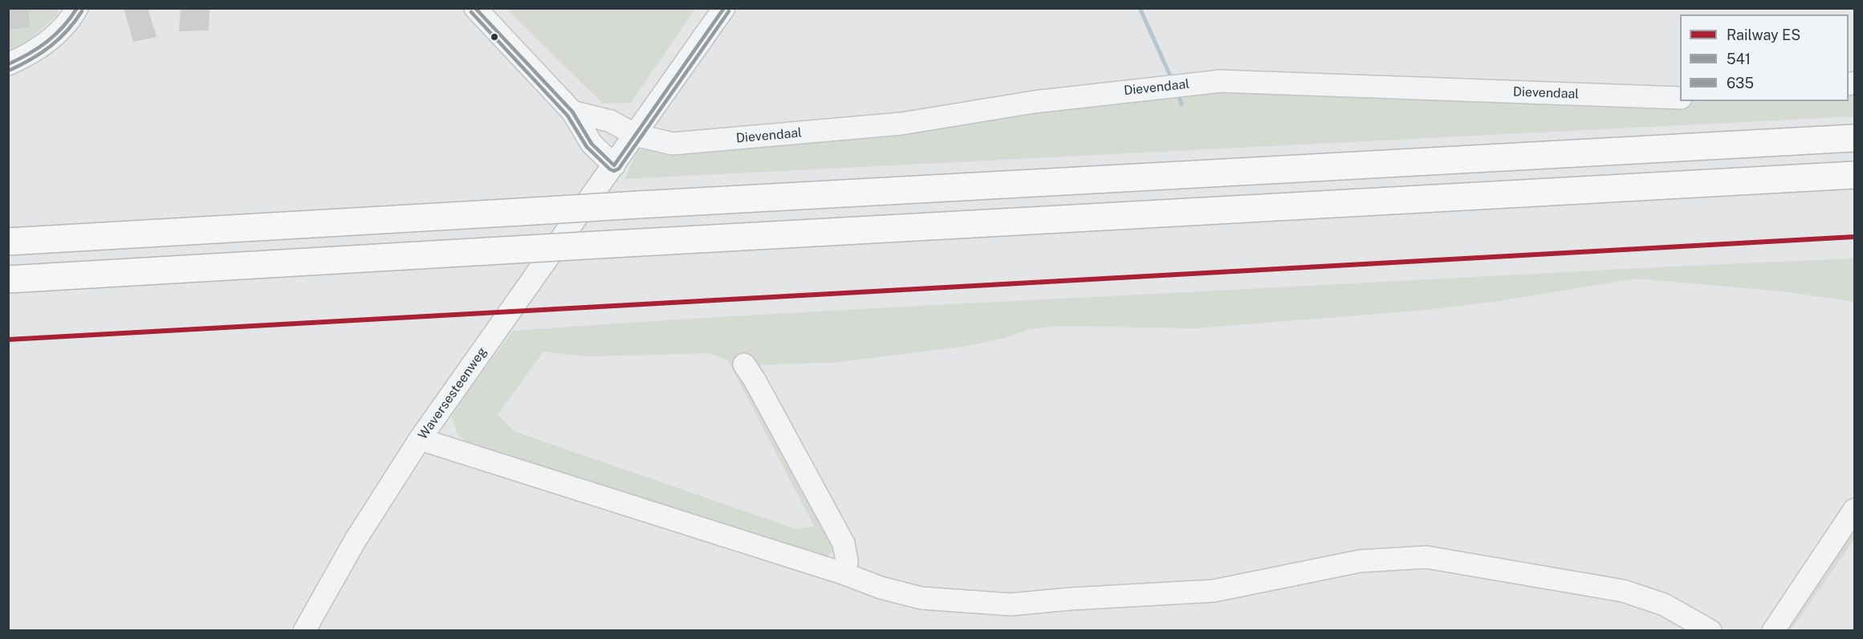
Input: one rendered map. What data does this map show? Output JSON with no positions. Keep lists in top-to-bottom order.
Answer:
{
  "streets": {
    "street": ["Dievendaal", "Waversesteenweg"]
  },
  "crossings": [
    ["Dievendaal", "Waversesteenweg"]
  ],
  "lines": ["transit line 541", "transit line 635", "rail line ES"],
  "legend": ["Railway ES", "541", "635"]
}
